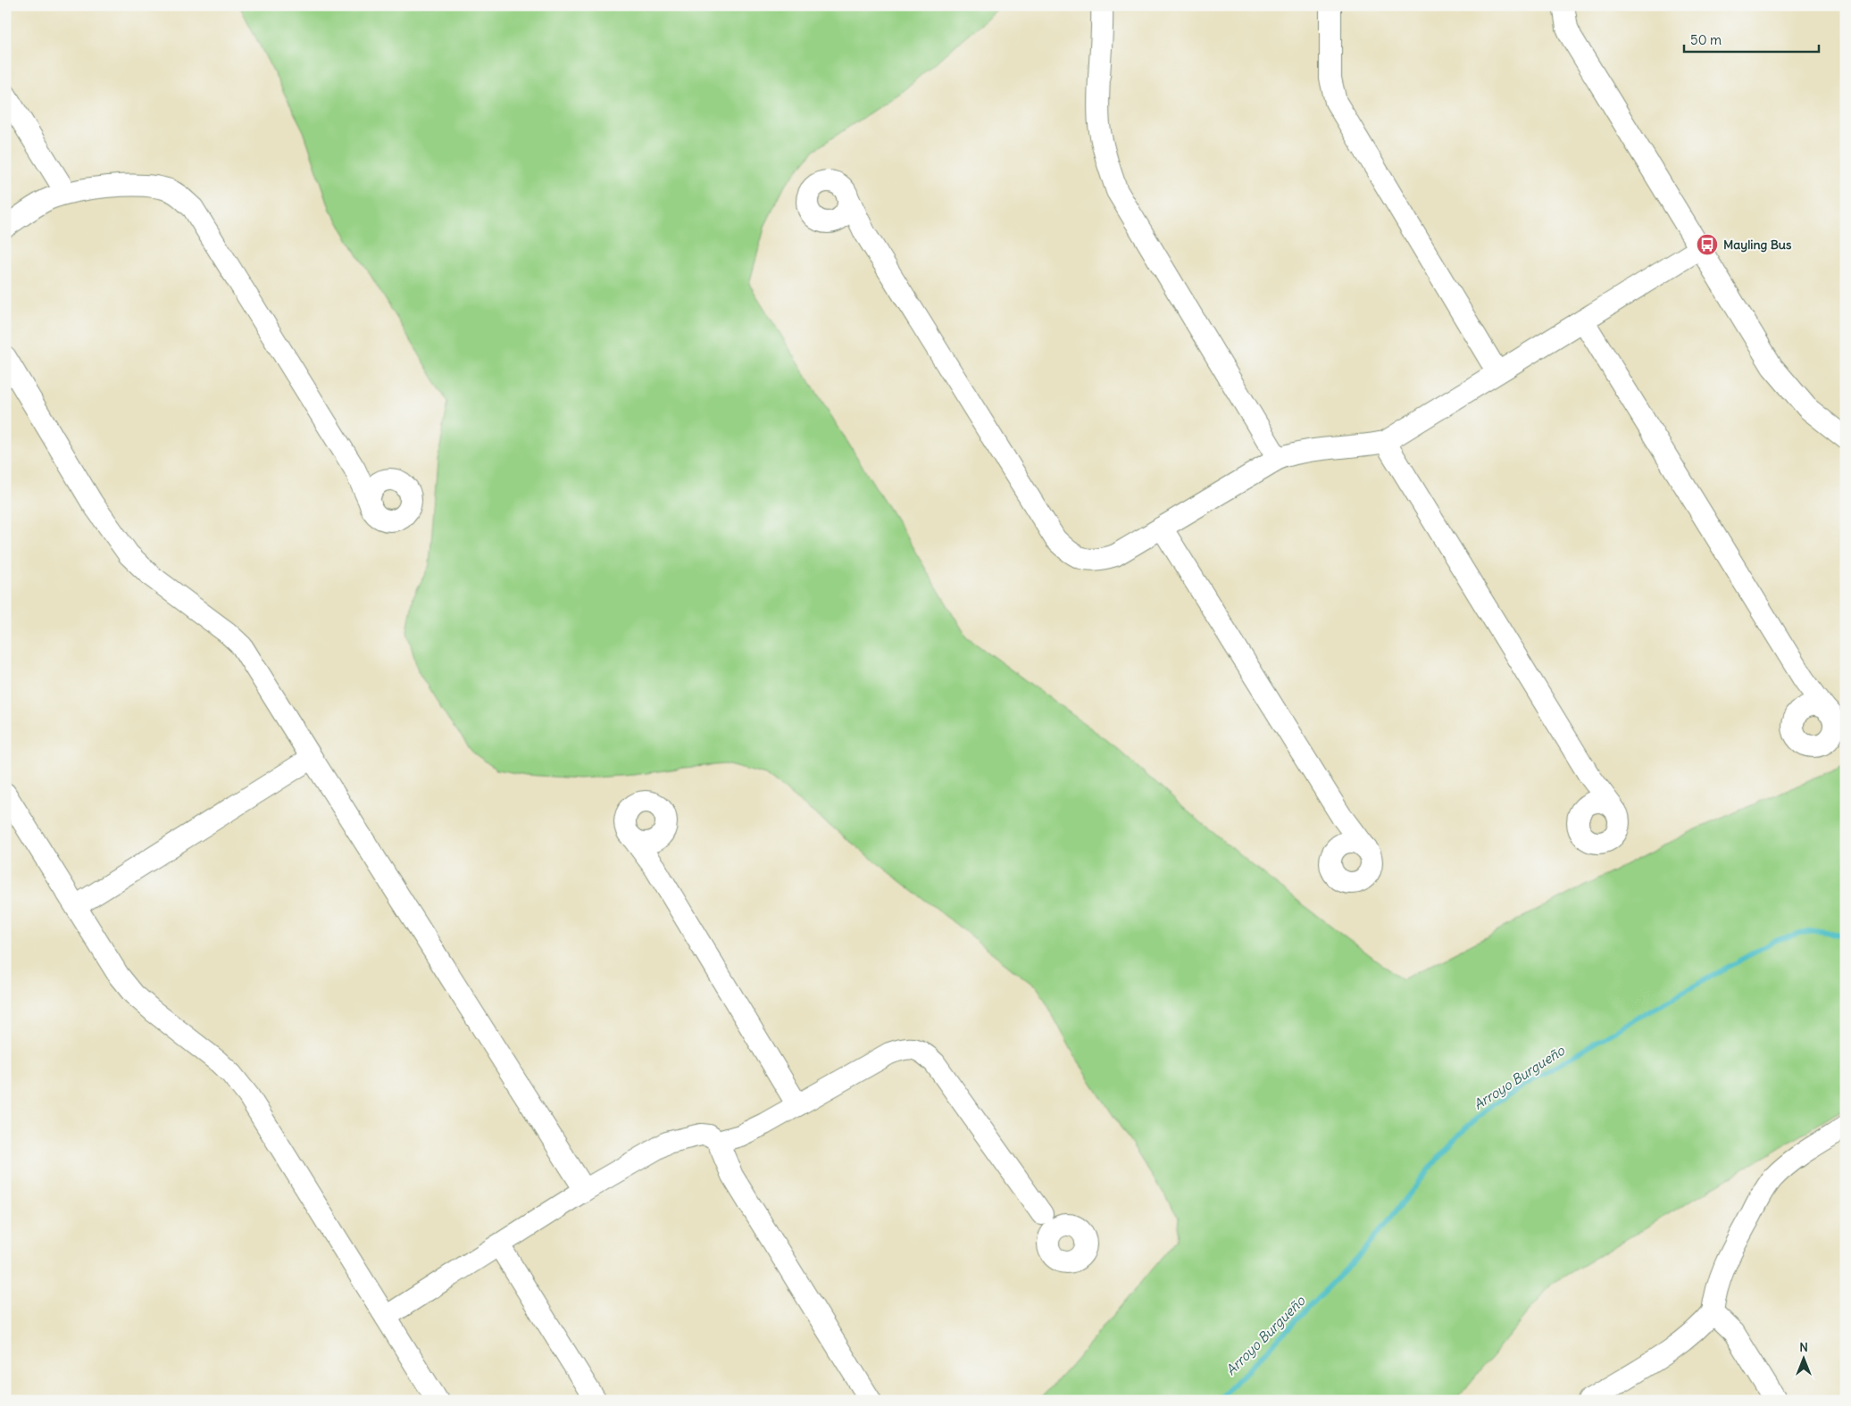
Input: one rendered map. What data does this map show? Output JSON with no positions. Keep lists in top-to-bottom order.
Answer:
{
  "water": ["Arroyo Burgueño"],
  "places": {
    "bus stop": ["Mayling Bus"]
  },
  "scale_bar": "50 m",
  "north": "top"
}
